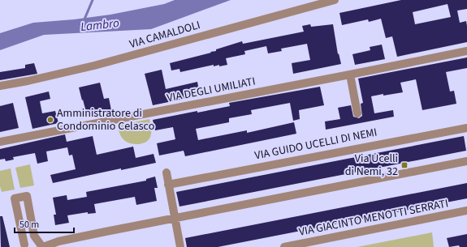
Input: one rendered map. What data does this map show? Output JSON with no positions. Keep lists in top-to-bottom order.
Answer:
{
  "streets": {
    "street": [
      "VIA CAMALDOLI",
      "VIA DEGLI UMILIATI",
      "VIA GUIDO UCELLI DI NEMI",
      "VIA GIACINTO MENOTTI SERRATI"
    ]
  },
  "water": ["Lambro"],
  "places": {
    "other": ["Amministratore di Condominio Celasco"],
    "transit": ["Via Ucelli di Nemi, 32"]
  },
  "scale_bar": "50 m"
}
